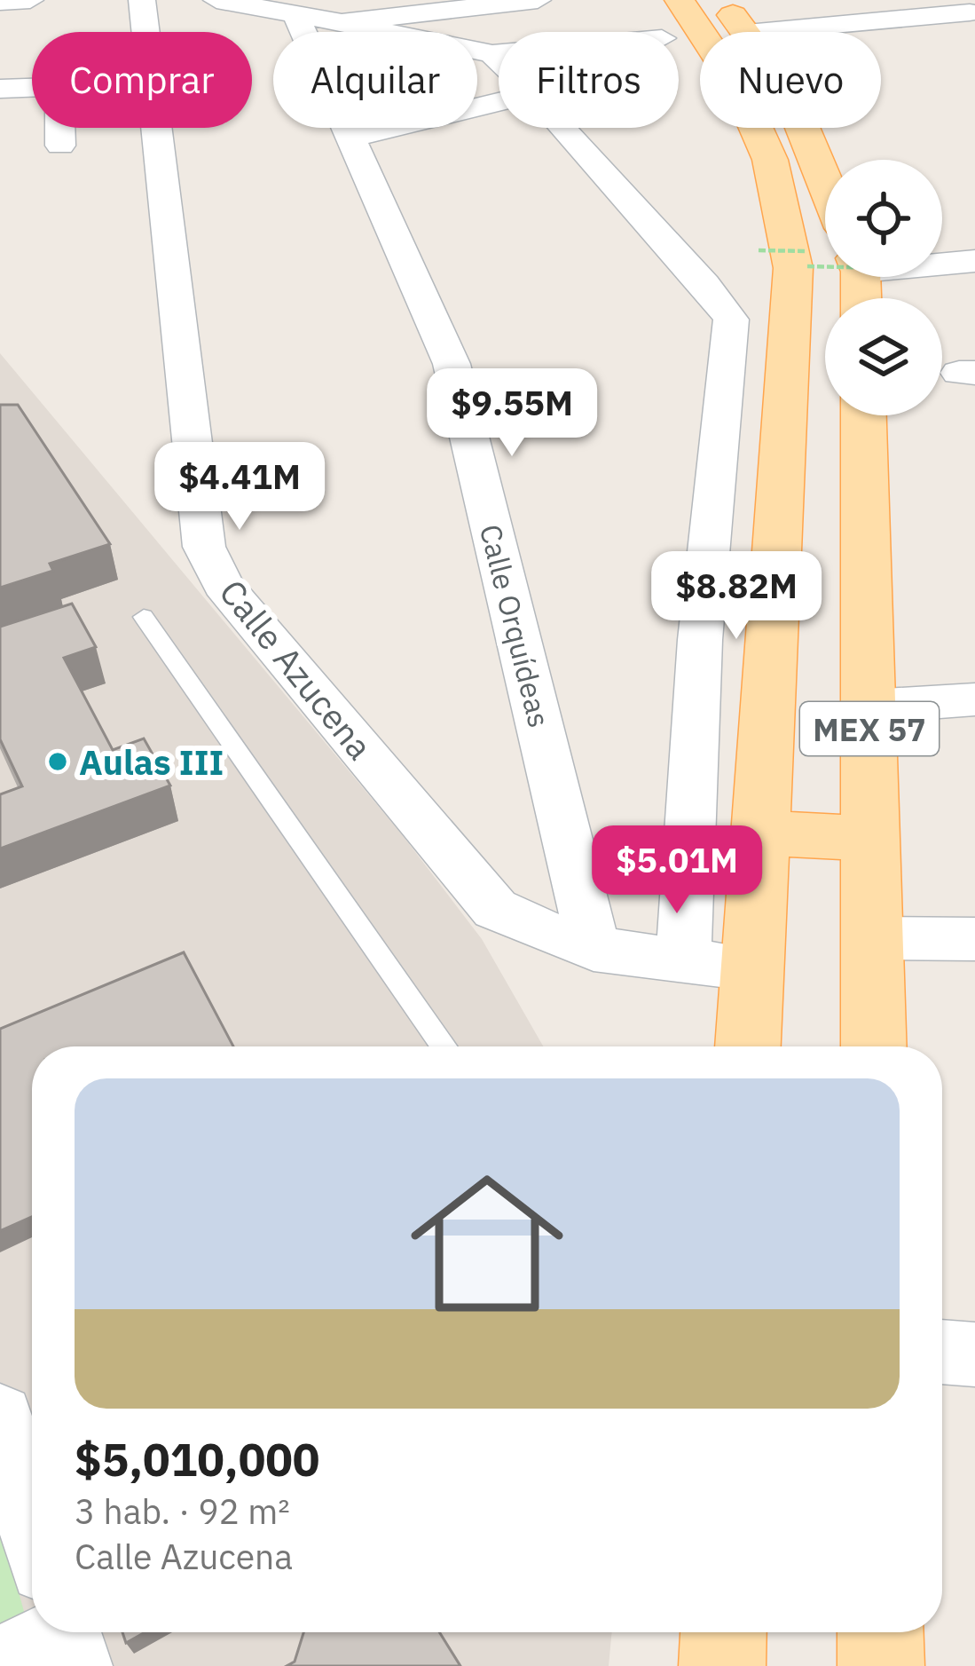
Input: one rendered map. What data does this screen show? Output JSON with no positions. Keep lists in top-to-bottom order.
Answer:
{
  "streets": {
    "main road": ["MEX 57"],
    "street": ["Calle Orquídeas", "Calle Azucena"]
  },
  "crossings": [
    ["Calle Orquídeas", "Calle Azucena"],
    ["Calle Azucena", "MEX 57"]
  ],
  "places": ["Aulas III"],
  "page": {
    "chip": [
      "Comprar",
      "Alquilar",
      "Filtros",
      "Nuevo"
    ],
    "price": [
      "$9.55M",
      "$4.41M",
      "$8.82M",
      "$5.01M"
    ],
    "list": [
      {
        "name": "$5,010,000",
        "note": "3 hab. · 92 m² · Calle Azucena"
      }
    ]
  }
}
